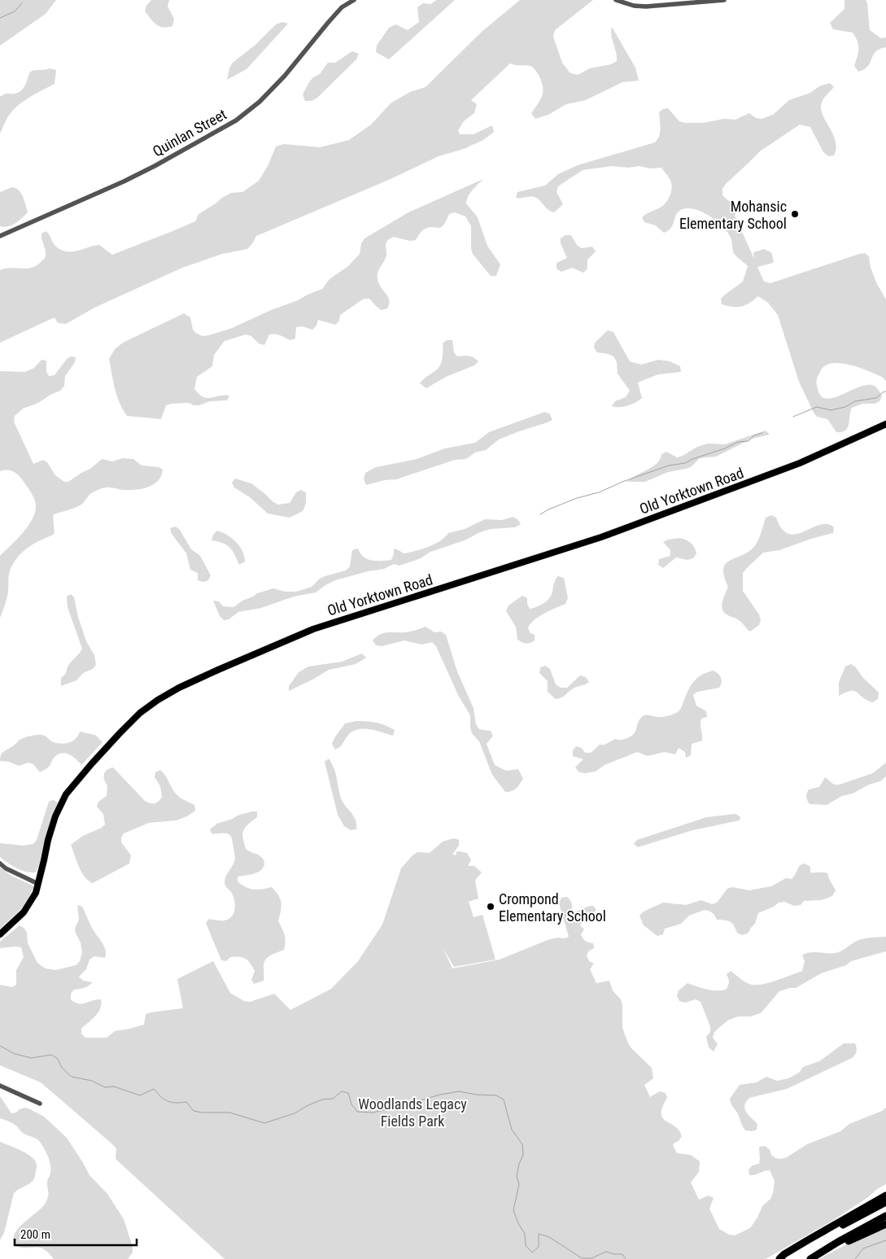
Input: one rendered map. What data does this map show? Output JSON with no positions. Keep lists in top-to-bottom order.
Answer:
{
  "streets": {
    "main road": ["Old Yorktown Road"],
    "street": ["Quinlan Street"]
  },
  "parks": ["Woodlands Legacy Fields Park"],
  "places": ["Mohansic Elementary School", "Crompond Elementary School"],
  "scale_bar": "200 m"
}
